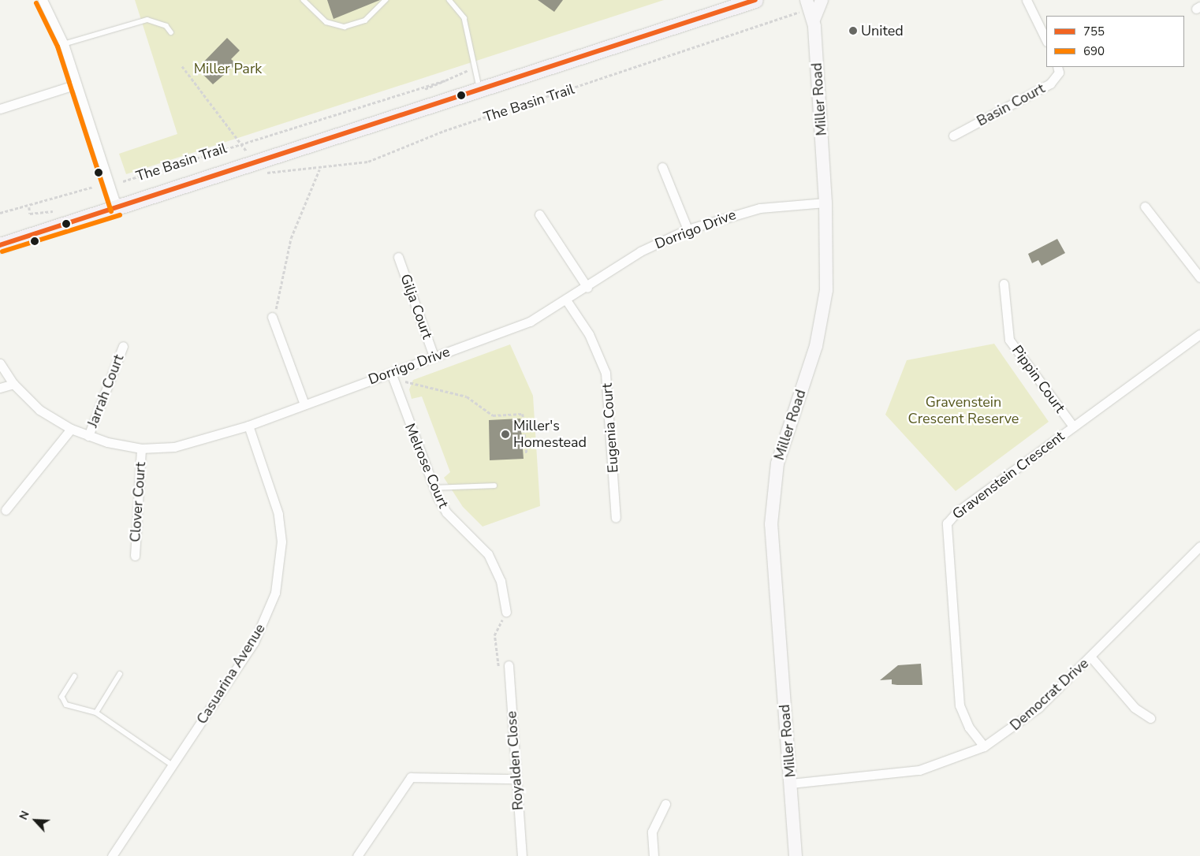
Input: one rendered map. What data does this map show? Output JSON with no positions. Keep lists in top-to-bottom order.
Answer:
{
  "streets": {
    "main road": ["Miller Road"],
    "street": [
      "Basin Court",
      "Dorrigo Drive",
      "Gilja Court",
      "Pippin Court",
      "Jarrah Court",
      "Eugenia Court",
      "Melrose Court",
      "Gravenstein Crescent",
      "Clover Court",
      "Casuarina Avenue",
      "Democrat Drive",
      "Royalden Close"
    ],
    "path": ["The Basin Trail"]
  },
  "crossings": [
    ["Miller Road", "Dorrigo Drive"],
    ["Miller Road", "Democrat Drive"],
    ["Dorrigo Drive", "Gilja Court"],
    ["Dorrigo Drive", "Jarrah Court"],
    ["Dorrigo Drive", "Eugenia Court"],
    ["Dorrigo Drive", "Melrose Court"],
    ["Dorrigo Drive", "Clover Court"],
    ["Dorrigo Drive", "Casuarina Avenue"],
    ["Pippin Court", "Gravenstein Crescent"],
    ["Gravenstein Crescent", "Democrat Drive"]
  ],
  "parks": ["Miller Park", "Gravenstein Crescent Reserve"],
  "places": ["United", "Miller's Homestead"],
  "lines": ["transit line 755", "transit line 690"],
  "legend": ["755", "690"],
  "north": "top left"
}
